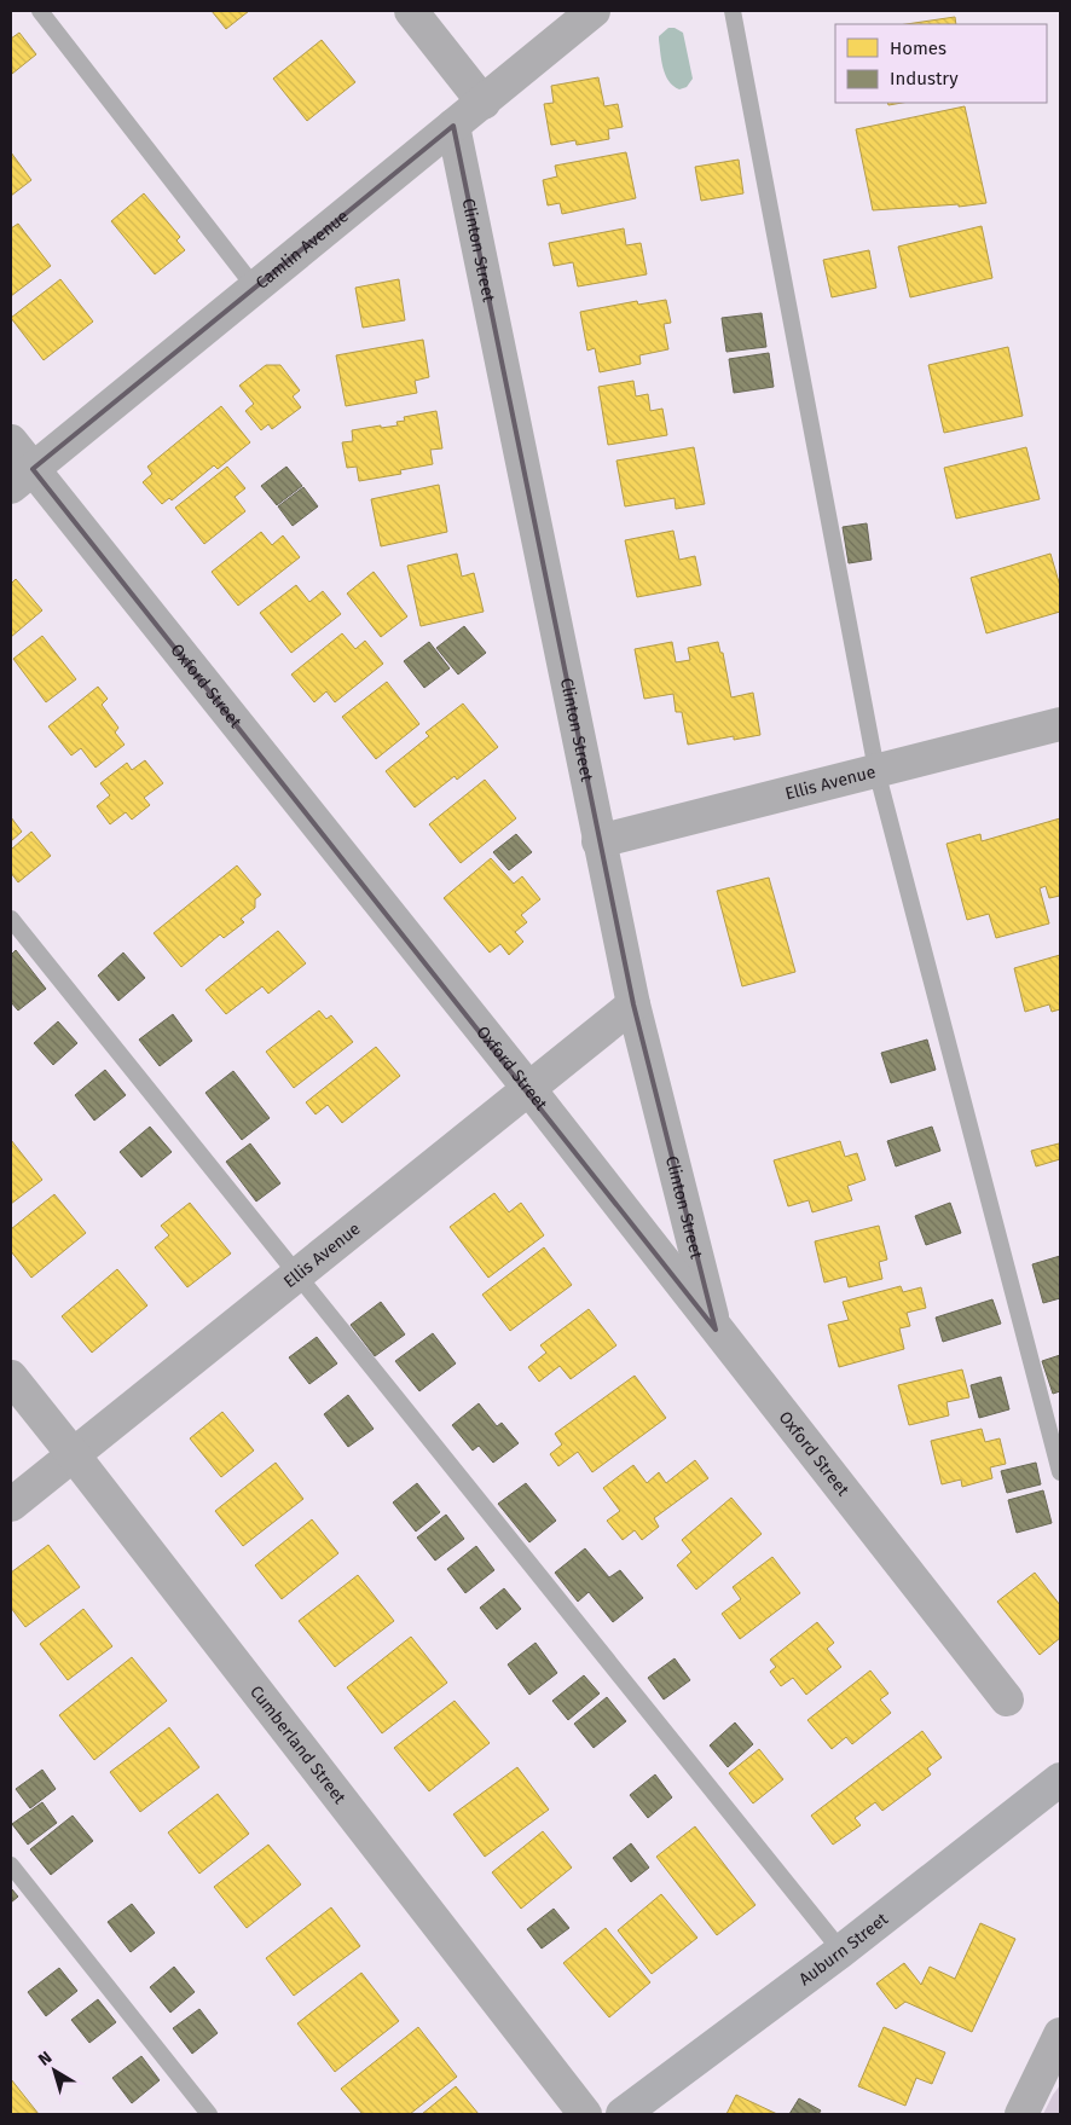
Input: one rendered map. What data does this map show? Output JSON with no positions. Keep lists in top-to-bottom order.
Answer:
{
  "streets": {
    "main road": ["Auburn Street"],
    "street": [
      "Camlin Avenue",
      "Clinton Street",
      "Oxford Street",
      "Ellis Avenue",
      "Cumberland Street"
    ]
  },
  "crossings": [
    ["Camlin Avenue", "Clinton Street"],
    ["Camlin Avenue", "Oxford Street"],
    ["Clinton Street", "Oxford Street"],
    ["Clinton Street", "Ellis Avenue"],
    ["Oxford Street", "Ellis Avenue"],
    ["Ellis Avenue", "Cumberland Street"]
  ],
  "legend": ["Homes", "Industry"],
  "north": "top left"
}
